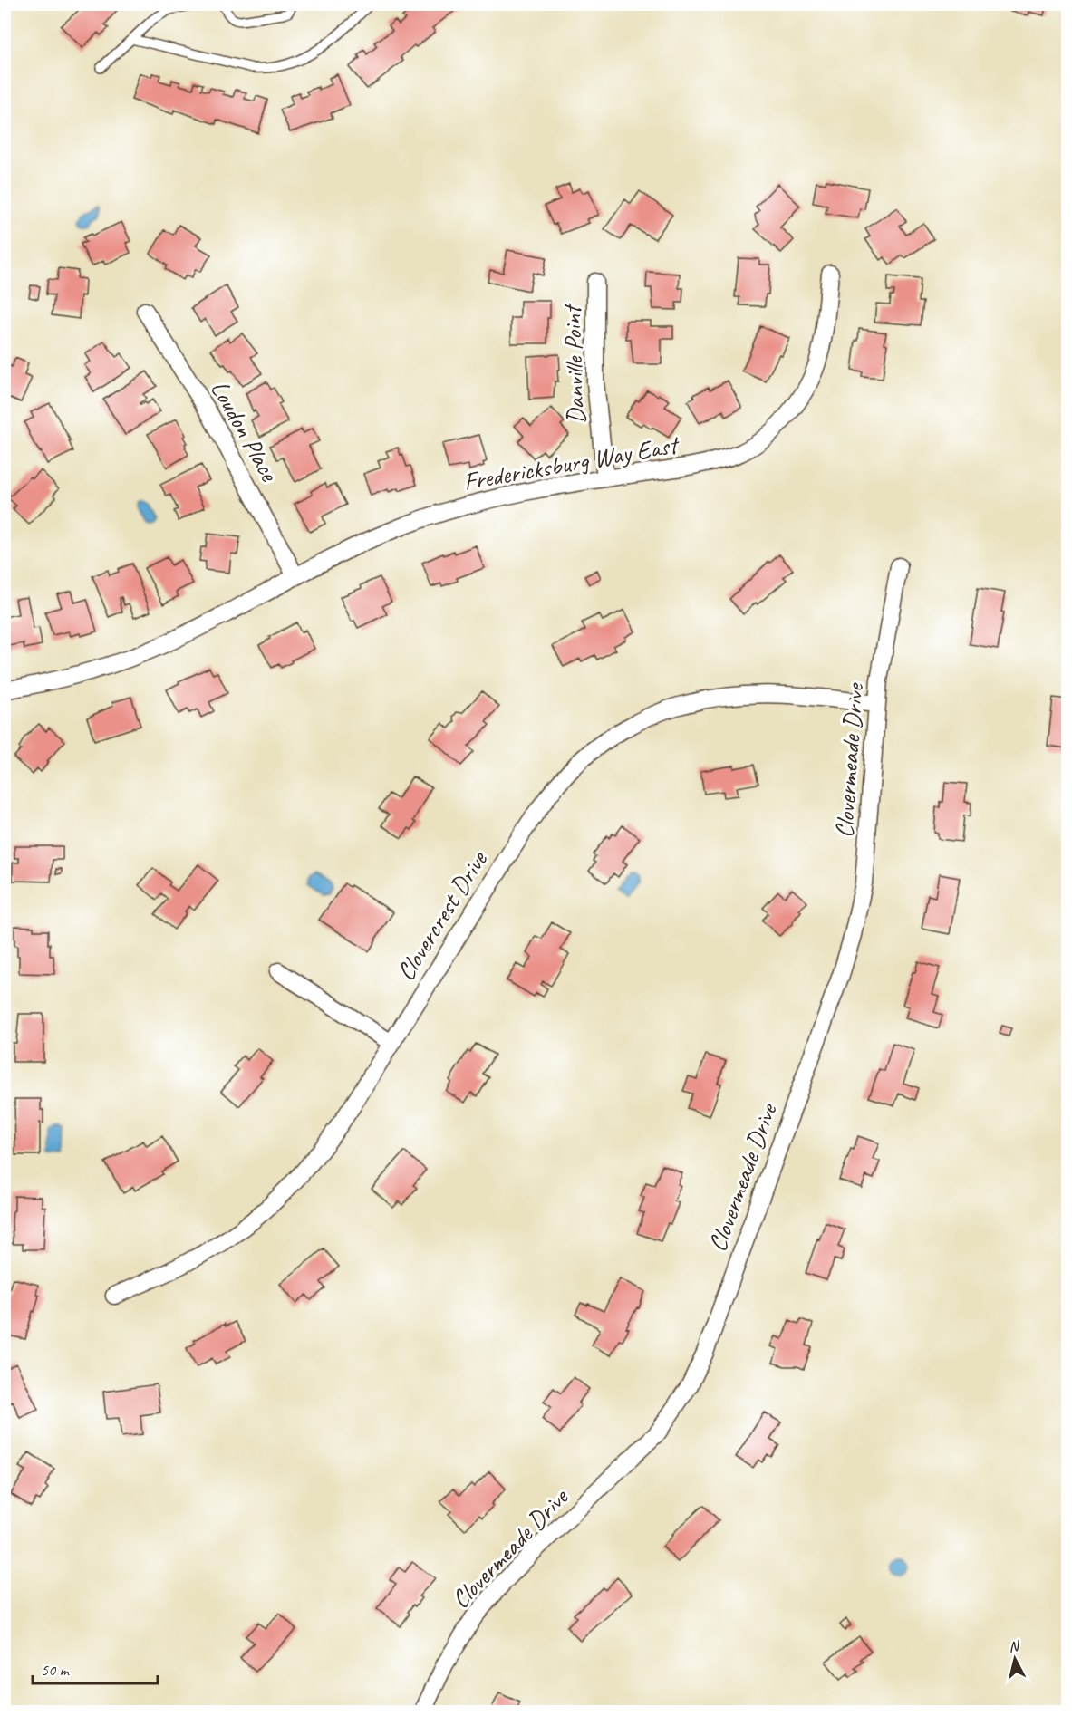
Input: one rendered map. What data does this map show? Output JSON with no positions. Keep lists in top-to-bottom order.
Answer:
{
  "streets": {
    "street": [
      "Danville Point",
      "Loudon Place",
      "Fredericksburg Way East",
      "Clovermeade Drive",
      "Clovercrest Drive"
    ]
  },
  "crossings": [
    ["Danville Point", "Fredericksburg Way East"],
    ["Loudon Place", "Fredericksburg Way East"],
    ["Clovermeade Drive", "Clovercrest Drive"]
  ],
  "scale_bar": "50 m",
  "north": "top"
}
